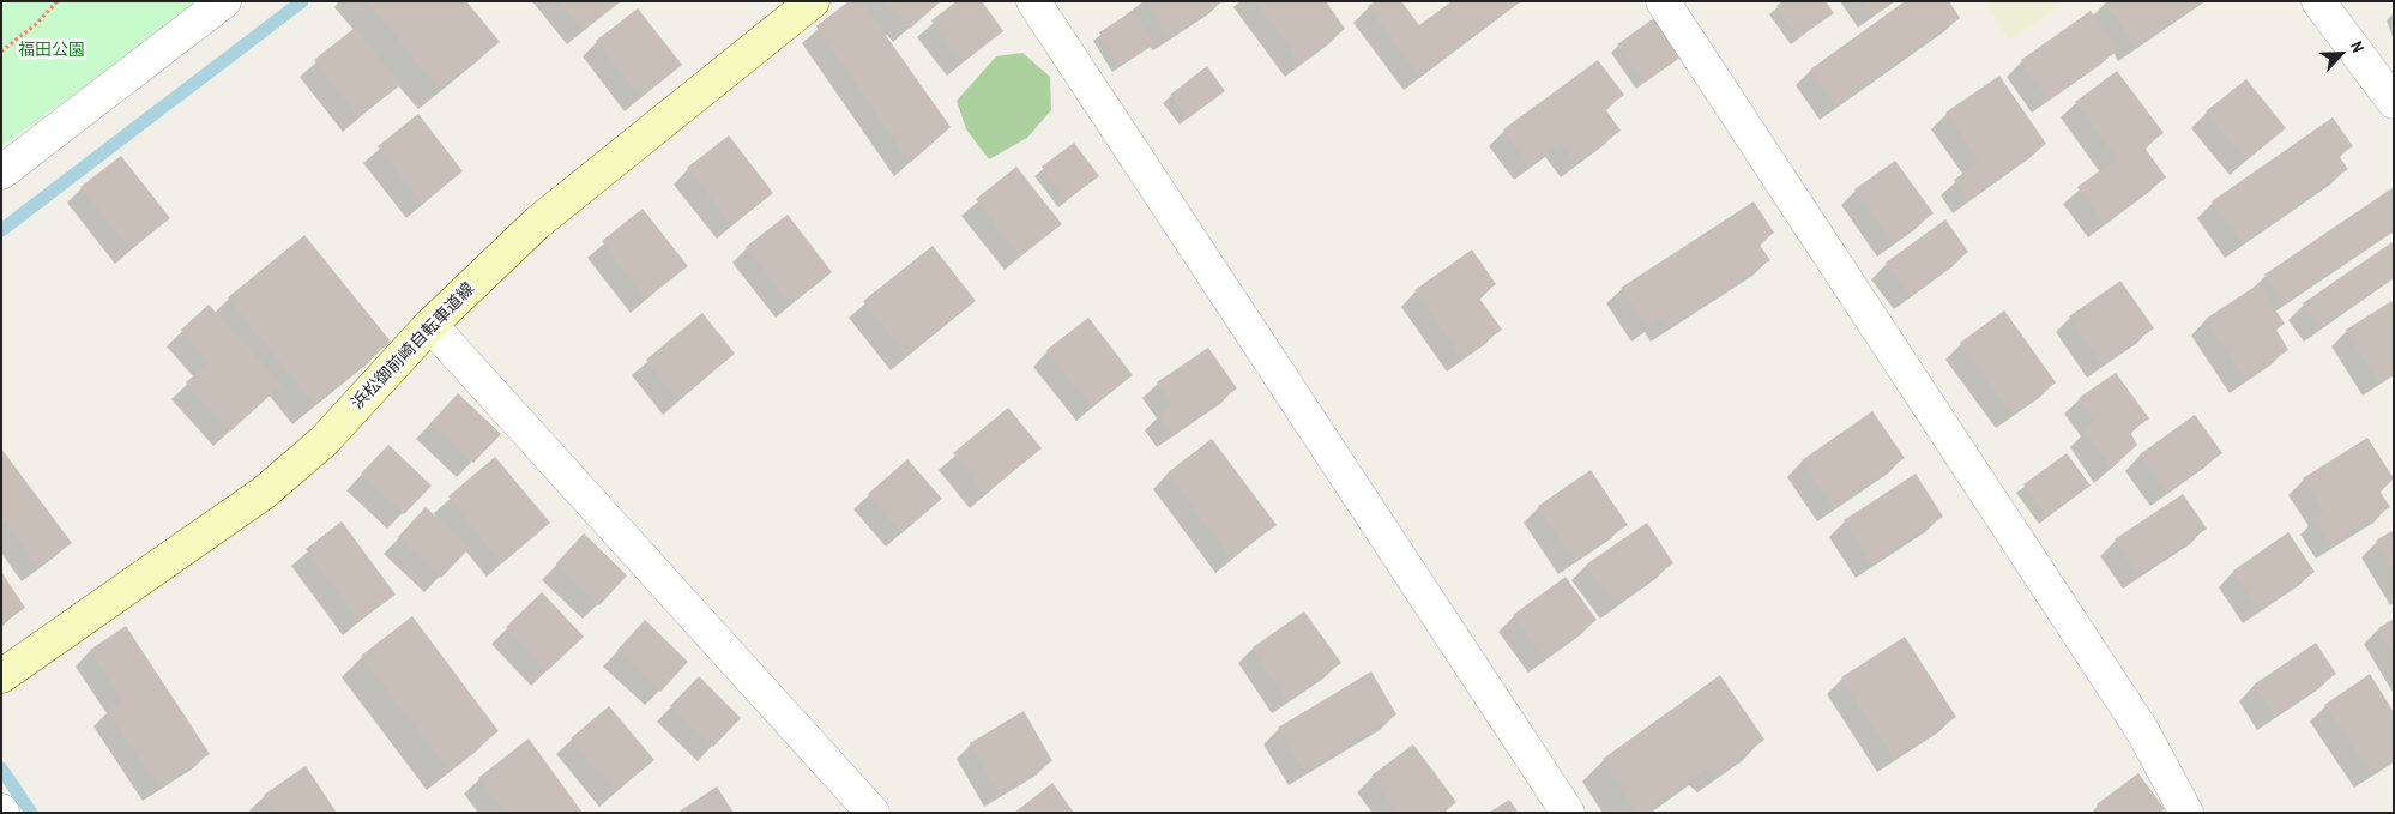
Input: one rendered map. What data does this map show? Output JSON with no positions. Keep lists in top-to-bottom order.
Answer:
{
  "streets": {
    "main road": ["浜松御前崎自転車道線"]
  },
  "parks": ["福田公園"],
  "north": "top right"
}
